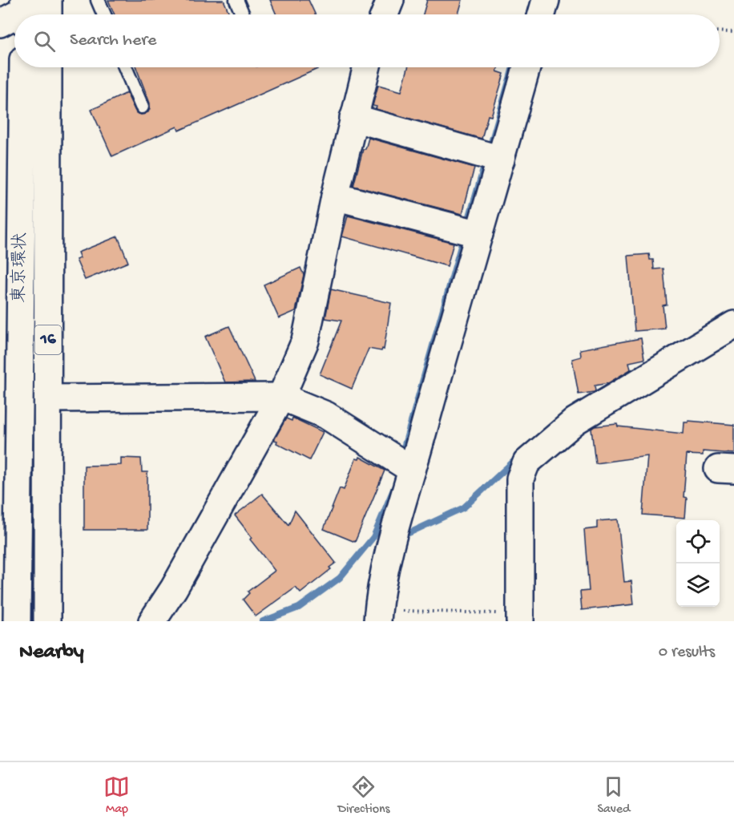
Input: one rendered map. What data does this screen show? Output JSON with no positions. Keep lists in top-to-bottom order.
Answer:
{
  "streets": {
    "main road": ["東京環状", "16"]
  },
  "page": {
    "search": "Search here",
    "heading": ["Nearby", "0 results"],
    "nav": ["Map", "Directions", "Saved"]
  }
}
